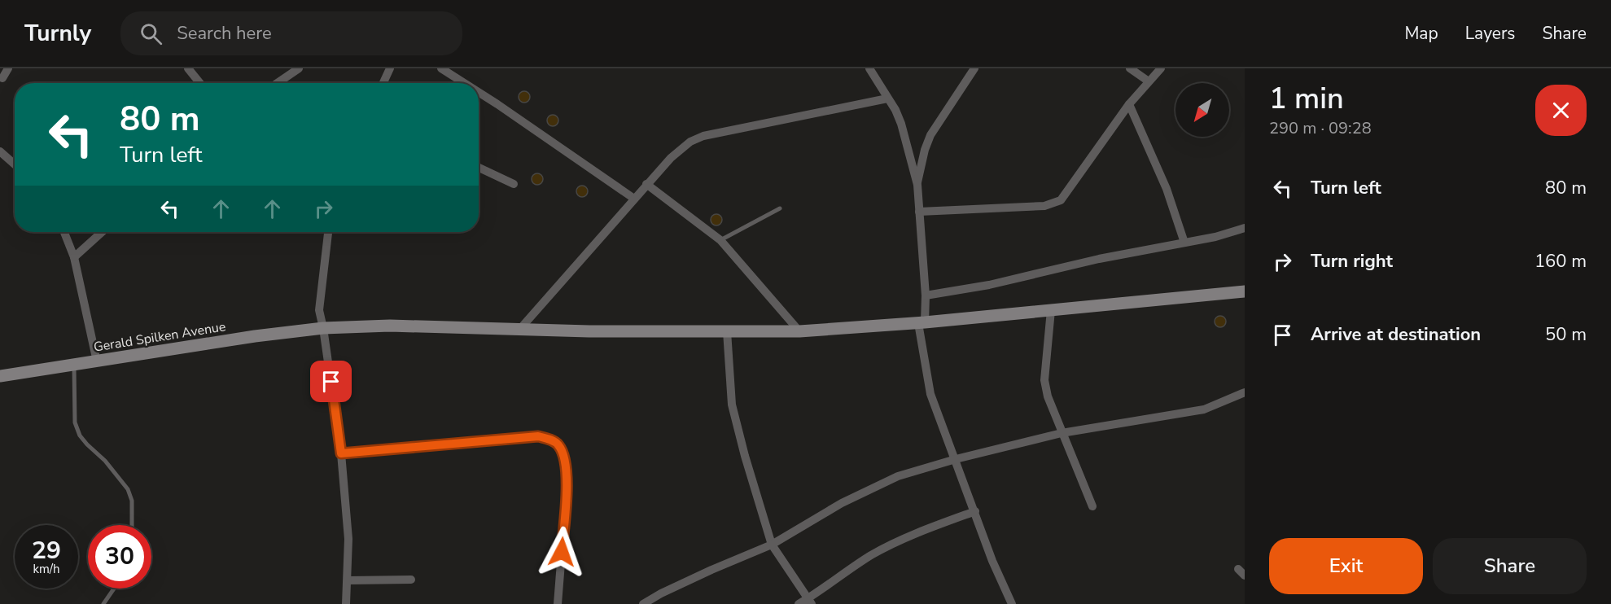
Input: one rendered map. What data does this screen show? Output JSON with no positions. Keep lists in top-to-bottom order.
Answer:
{
  "streets": {
    "street": ["Gerald Spilken Avenue"]
  },
  "north": "bottom left",
  "page": {
    "header": "Turnly",
    "search": "Search here",
    "nav": ["Map", "Layers", "Share"],
    "heading": ["1 min", "290 m · 09:28"],
    "turn": ["80 m", "Turn left"],
    "list": [
      {
        "name": "Turn left",
        "value": "80 m"
      },
      {
        "name": "Turn right",
        "value": "160 m"
      },
      {
        "name": "Arrive at destination",
        "value": "50 m"
      }
    ],
    "speed": "29 km/h",
    "limit": "30",
    "buttons": ["Exit", "Share"]
  }
}
